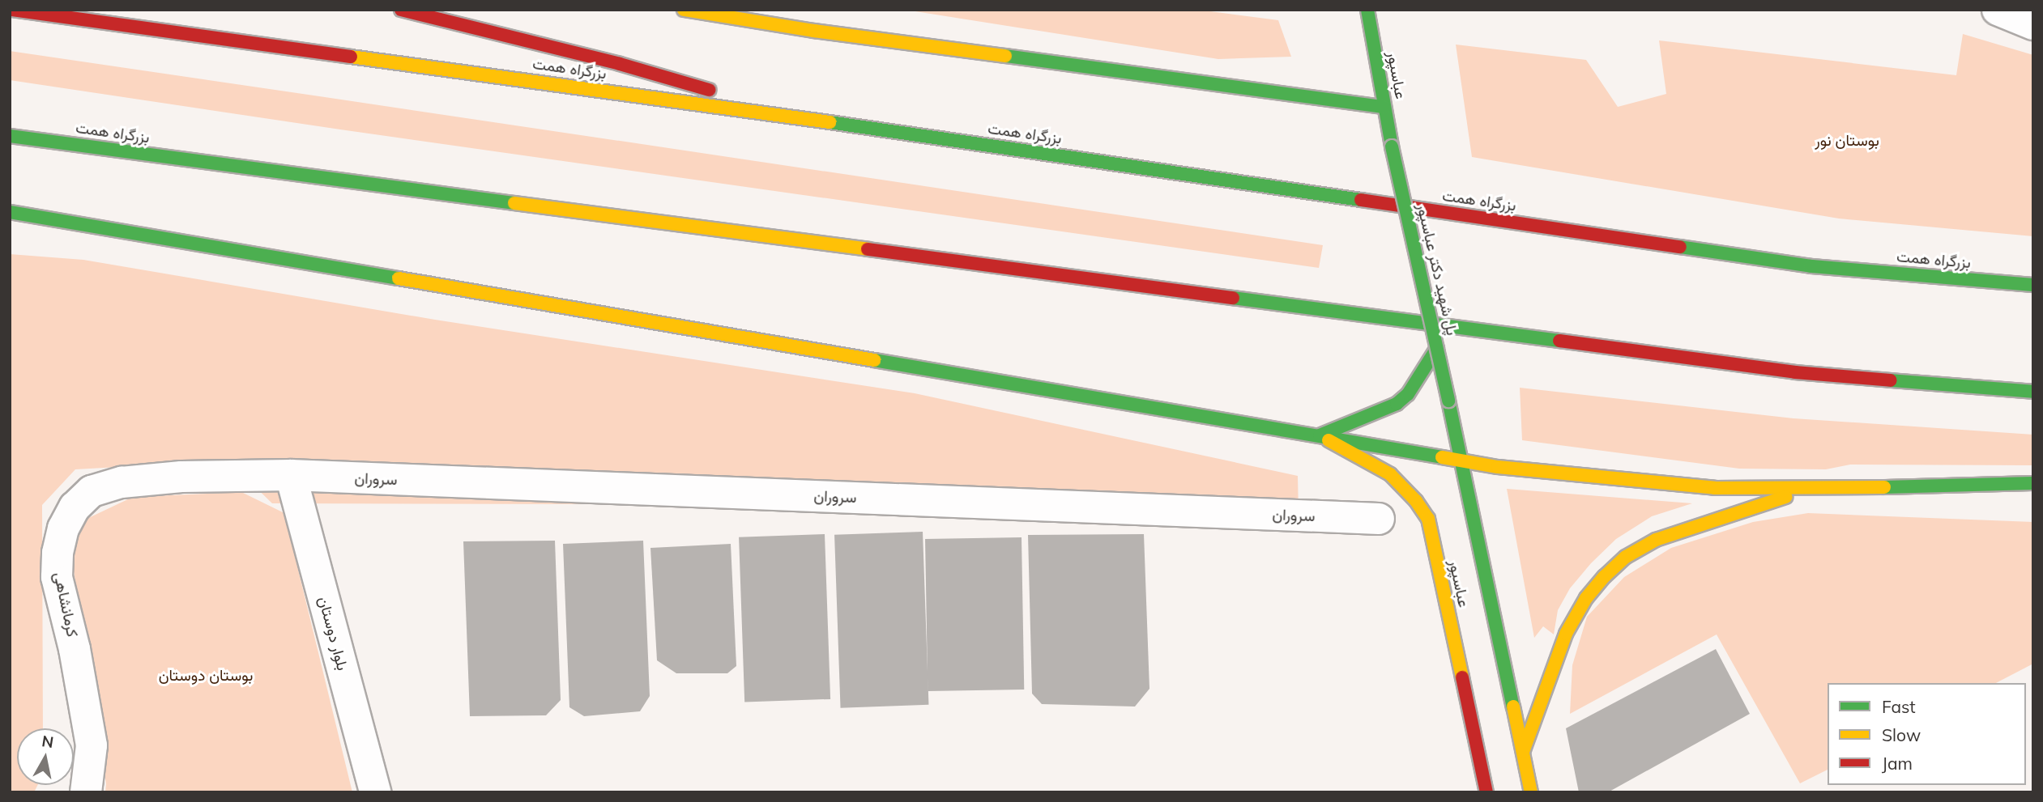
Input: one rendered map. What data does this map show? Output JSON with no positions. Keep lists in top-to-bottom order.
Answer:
{
  "streets": {
    "main road": ["بزرگراه همت", "عباسپور", "پل شهید دکتر عباسپور"],
    "street": ["سروران", "کرمانشاهی", "بلوار دوستان"]
  },
  "crossings": [
    ["عباسپور", "پل شهید دکتر عباسپور"],
    ["سروران", "کرمانشاهی"],
    ["سروران", "بلوار دوستان"],
    ["کرمانشاهی", "بلوار دوستان"]
  ],
  "parks": ["بوستان نور", "بوستان دوستان"],
  "legend": ["Fast", "Slow", "Jam"],
  "north": "top"
}
